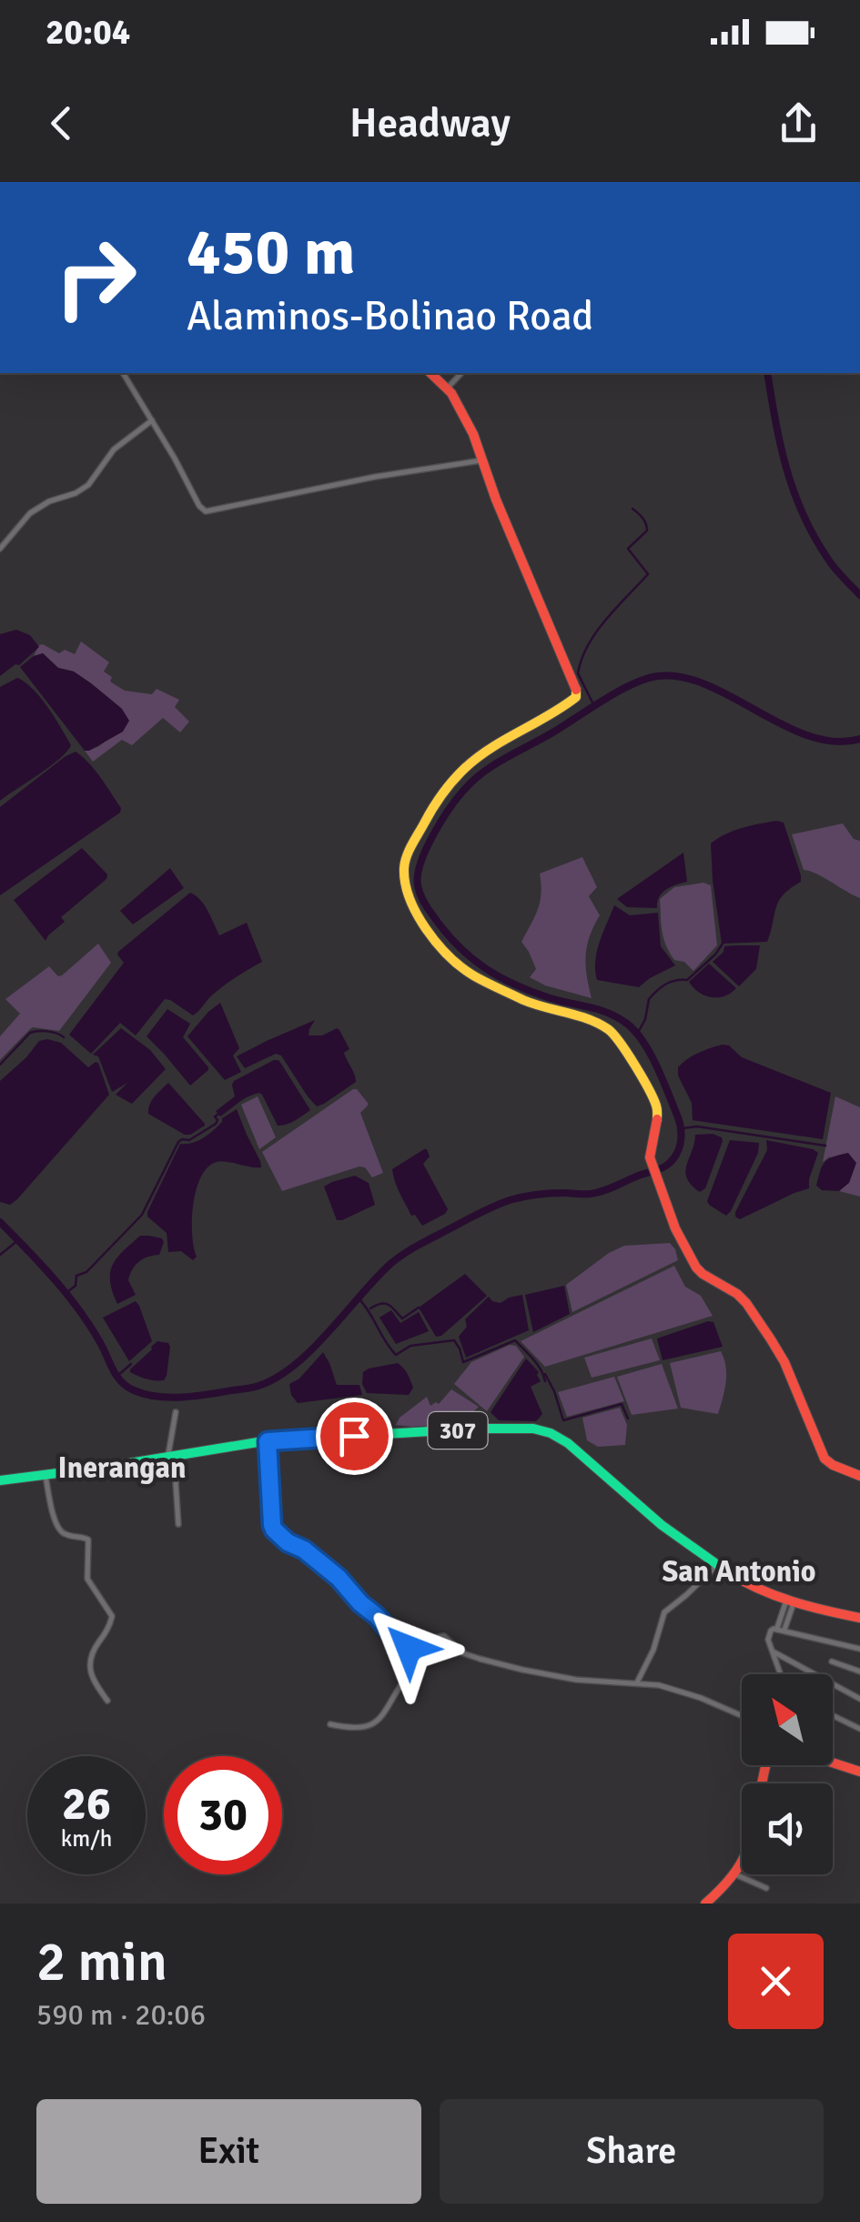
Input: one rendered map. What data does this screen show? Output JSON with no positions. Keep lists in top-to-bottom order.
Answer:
{
  "streets": {
    "street": ["307"]
  },
  "districts": ["Inerangan", "San Antonio"],
  "north": "top left",
  "page": {
    "status": "20:04",
    "header": "Headway",
    "turn": ["450 m", "Alaminos-Bolinao Road"],
    "speed": "26 km/h",
    "limit": "30",
    "heading": ["2 min", "590 m · 20:06"],
    "buttons": ["Exit", "Share"]
  }
}
